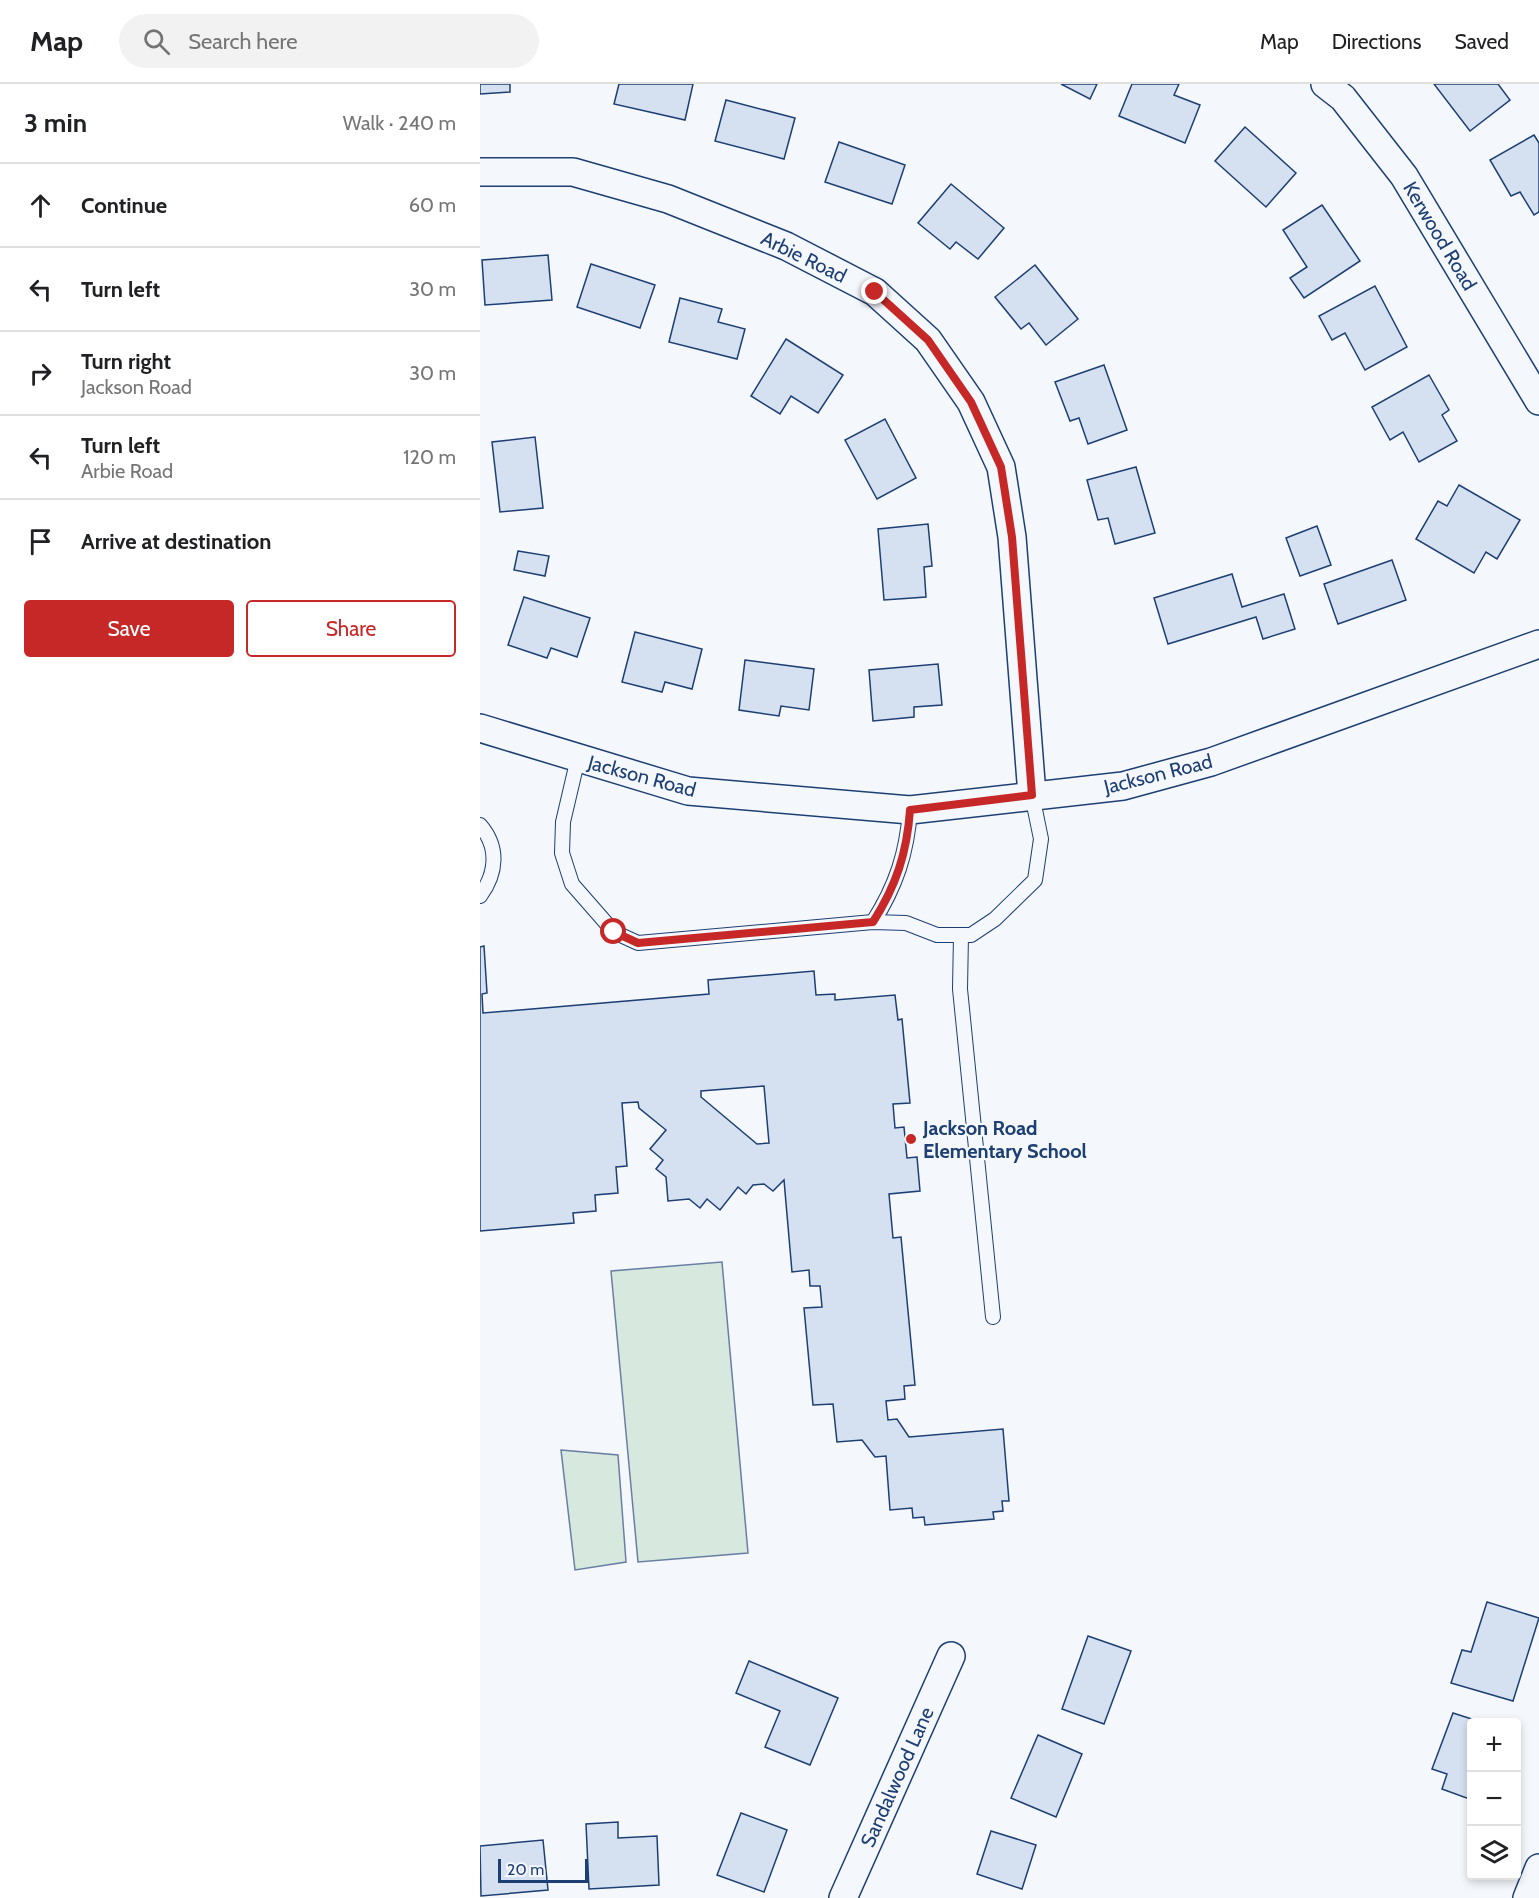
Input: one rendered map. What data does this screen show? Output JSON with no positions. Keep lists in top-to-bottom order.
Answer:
{
  "streets": {
    "street": [
      "Kerwood Road",
      "Arbie Road",
      "Jackson Road",
      "Sandalwood Lane"
    ]
  },
  "crossings": [
    ["Arbie Road", "Jackson Road"]
  ],
  "places": ["Jackson Road Elementary School"],
  "scale_bar": "20 m",
  "page": {
    "header": "Map",
    "search": "Search here",
    "nav": ["Map", "Directions", "Saved"],
    "heading": ["3 min", "Walk · 240 m"],
    "list": [
      ["Continue", "60 m"],
      ["Turn left", "30 m"],
      ["Turn right", "Jackson Road", "30 m"],
      ["Turn left", "Arbie Road", "120 m"],
      "Arrive at destination"
    ],
    "buttons": ["Save", "Share"],
    "map_buttons": ["+", "−"],
    "scale": "20 m"
  }
}
